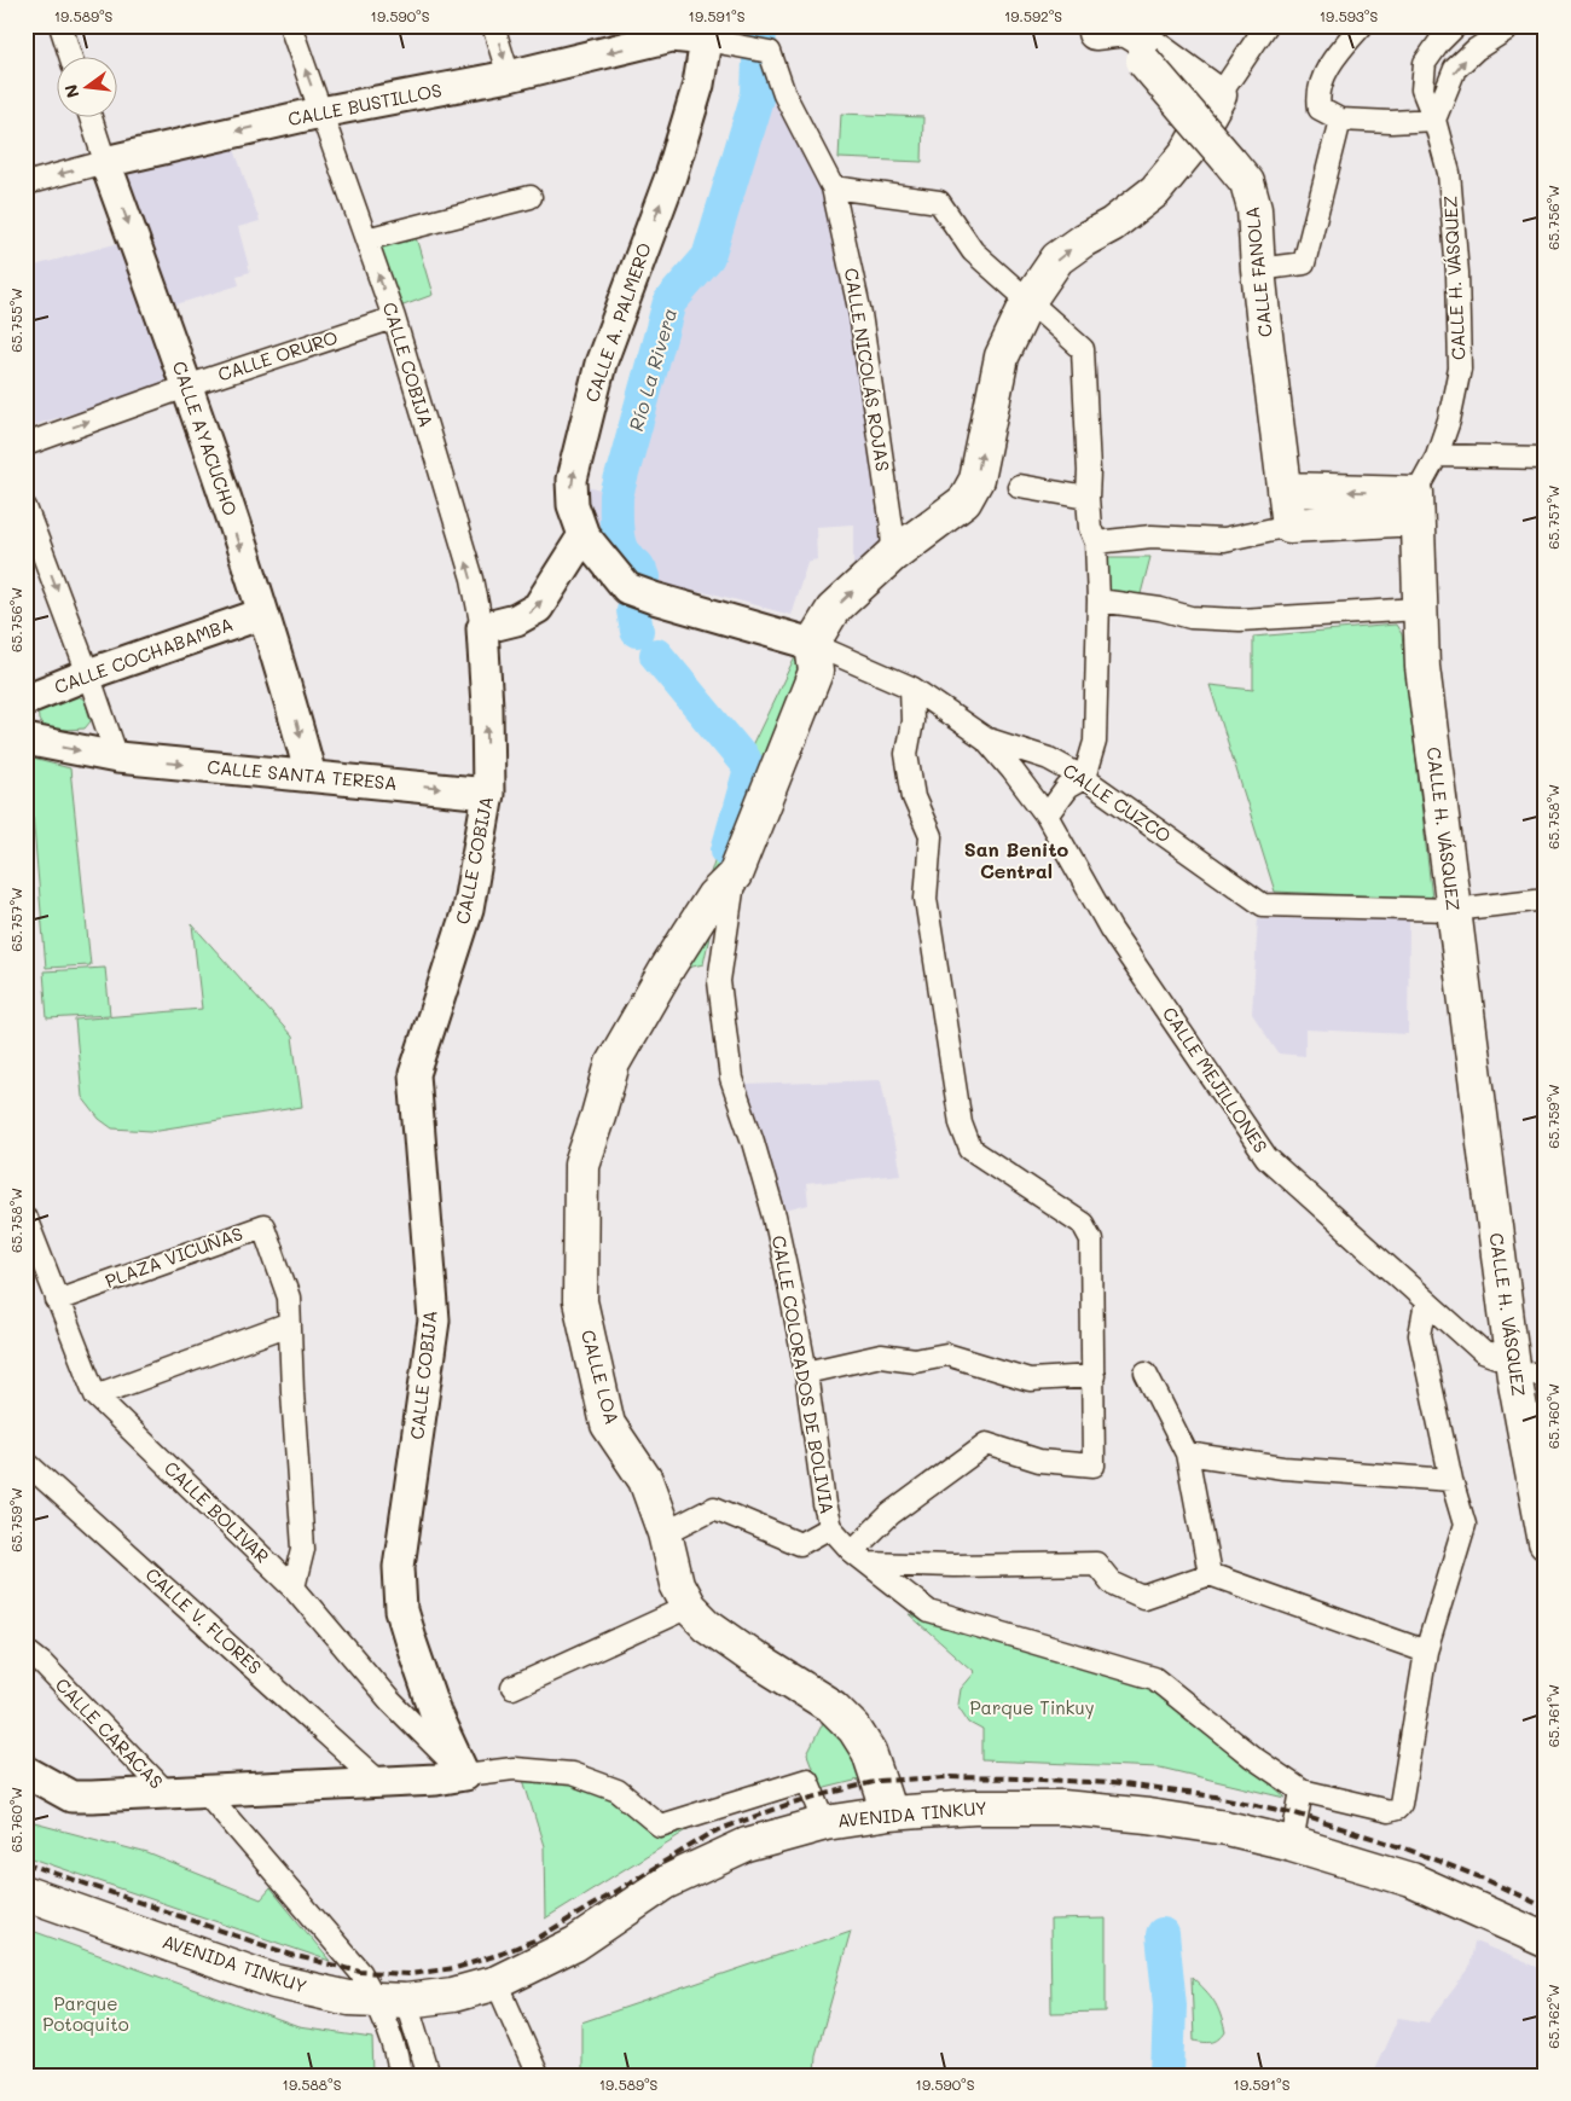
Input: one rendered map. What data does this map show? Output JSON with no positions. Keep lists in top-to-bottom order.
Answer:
{
  "streets": {
    "main road": [
      "CALLE BUSTILLOS",
      "CALLE FANOLA",
      "CALLE H. VÁSQUEZ",
      "CALLE A. PALMERO",
      "CALLE COBIJA",
      "CALLE AYACUCHO",
      "CALLE COCHABAMBA",
      "CALLE SANTA TERESA",
      "CALLE CUZCO",
      "CALLE COLORADOS DE BOLIVIA",
      "CALLE LOA",
      "AVENIDA TINKUY"
    ],
    "street": [
      "CALLE ORURO",
      "CALLE NICOLÁS ROJAS",
      "CALLE MEJILLONES",
      "PLAZA VICUÑAS",
      "CALLE BOLIVAR",
      "CALLE V. FLORES",
      "CALLE CARACAS"
    ]
  },
  "crossings": [
    ["CALLE BUSTILLOS", "CALLE A. PALMERO"],
    ["CALLE BUSTILLOS", "CALLE COBIJA"],
    ["CALLE BUSTILLOS", "CALLE NICOLÁS ROJAS"],
    ["CALLE BUSTILLOS", "CALLE AYACUCHO"],
    ["CALLE H. VÁSQUEZ", "CALLE CUZCO"],
    ["CALLE H. VÁSQUEZ", "CALLE MEJILLONES"],
    ["CALLE A. PALMERO", "CALLE NICOLÁS ROJAS"],
    ["CALLE A. PALMERO", "CALLE CUZCO"],
    ["CALLE ORURO", "CALLE COBIJA"],
    ["CALLE ORURO", "CALLE AYACUCHO"],
    ["CALLE COBIJA", "CALLE SANTA TERESA"],
    ["CALLE COBIJA", "CALLE BOLIVAR"],
    ["CALLE AYACUCHO", "CALLE COCHABAMBA"],
    ["CALLE AYACUCHO", "CALLE SANTA TERESA"],
    ["CALLE CUZCO", "CALLE MEJILLONES"],
    ["CALLE CUZCO", "CALLE COLORADOS DE BOLIVIA"],
    ["PLAZA VICUÑAS", "CALLE BOLIVAR"],
    ["CALLE COLORADOS DE BOLIVIA", "CALLE LOA"],
    ["CALLE LOA", "AVENIDA TINKUY"]
  ],
  "one_way": [
    "CALLE BUSTILLOS",
    "CALLE A. PALMERO",
    "CALLE ORURO",
    "CALLE COBIJA",
    "CALLE SANTA TERESA"
  ],
  "districts": ["San Benito Central"],
  "water": ["Río La Rivera"],
  "parks": ["Parque Tinkuy", "Parque Potoquito"],
  "north": "left",
  "coordinates": [
    "19.589°S",
    "19.590°S",
    "19.591°S",
    "19.592°S",
    "19.593°S",
    "65.756°W",
    "65.755°W",
    "65.757°W",
    "65.758°W",
    "65.759°W",
    "65.760°W",
    "65.761°W",
    "65.762°W",
    "19.588°S"
  ]
}
